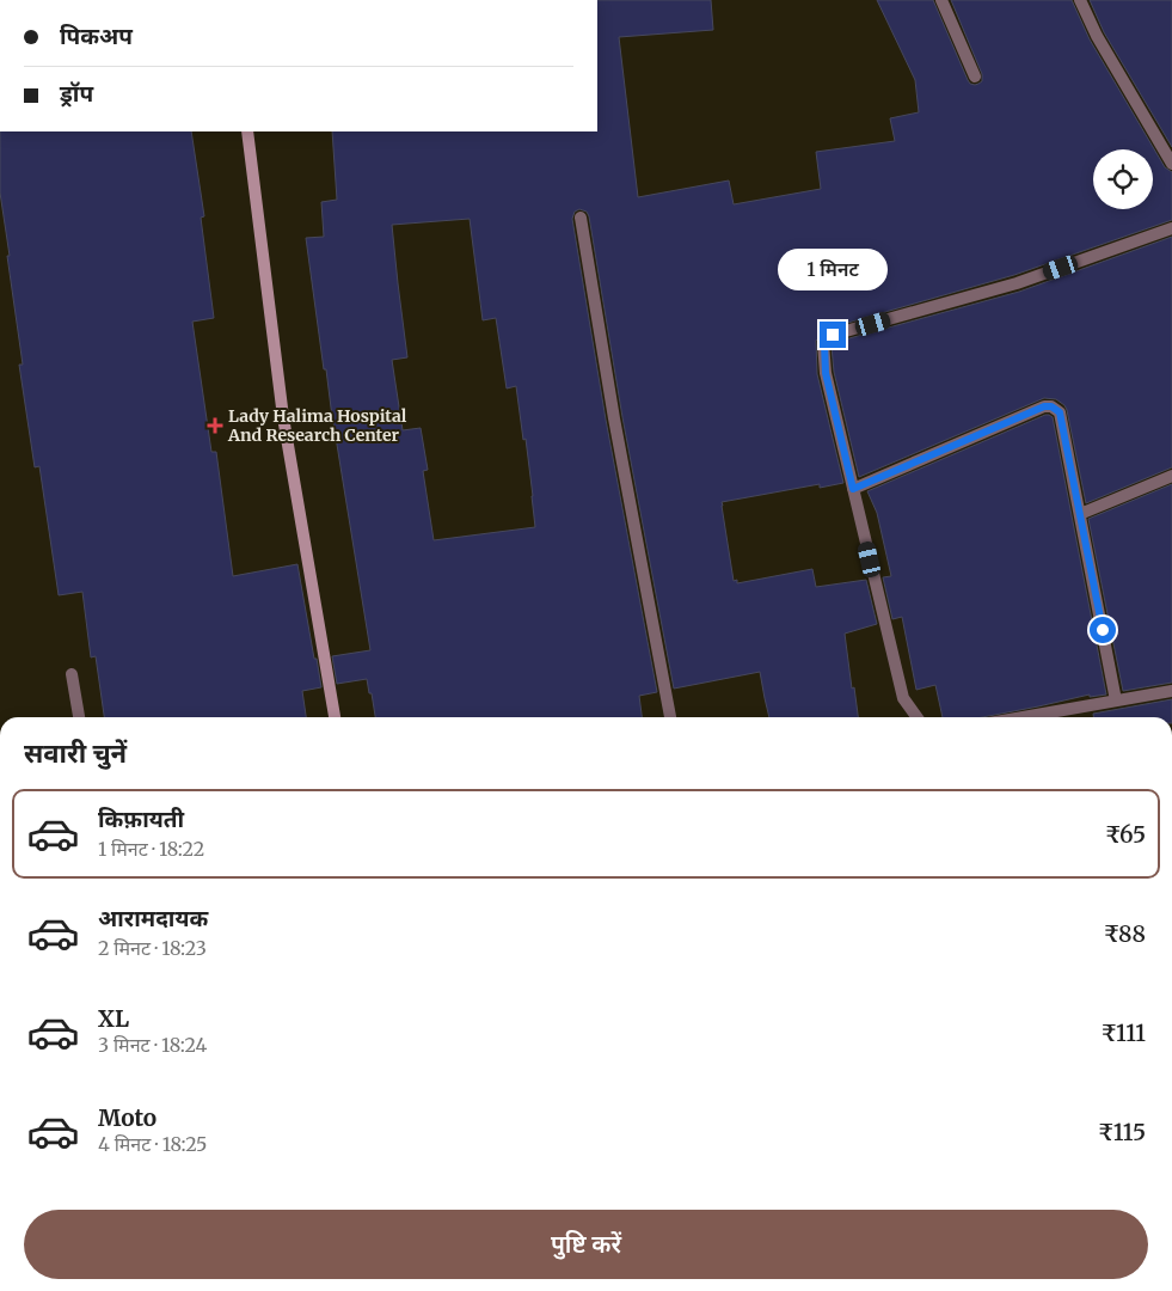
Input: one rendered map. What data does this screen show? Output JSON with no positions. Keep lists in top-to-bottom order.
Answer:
{
  "places": {
    "health": ["Lady Halima Hospital And Research Center"]
  },
  "page": {
    "banner": ["पिकअप", "ड्रॉप"],
    "bubble": "1 मिनट",
    "heading": "सवारी चुनें",
    "list": [
      {
        "name": "किफ़ायती",
        "note": "1 मिनट · 18:22",
        "value": "₹65"
      },
      {
        "name": "आरामदायक",
        "note": "2 मिनट · 18:23",
        "value": "₹88"
      },
      {
        "name": "XL",
        "note": "3 मिनट · 18:24",
        "value": "₹111"
      },
      {
        "name": "Moto",
        "note": "4 मिनट · 18:25",
        "value": "₹115"
      }
    ],
    "buttons": "पुष्टि करें"
  }
}
